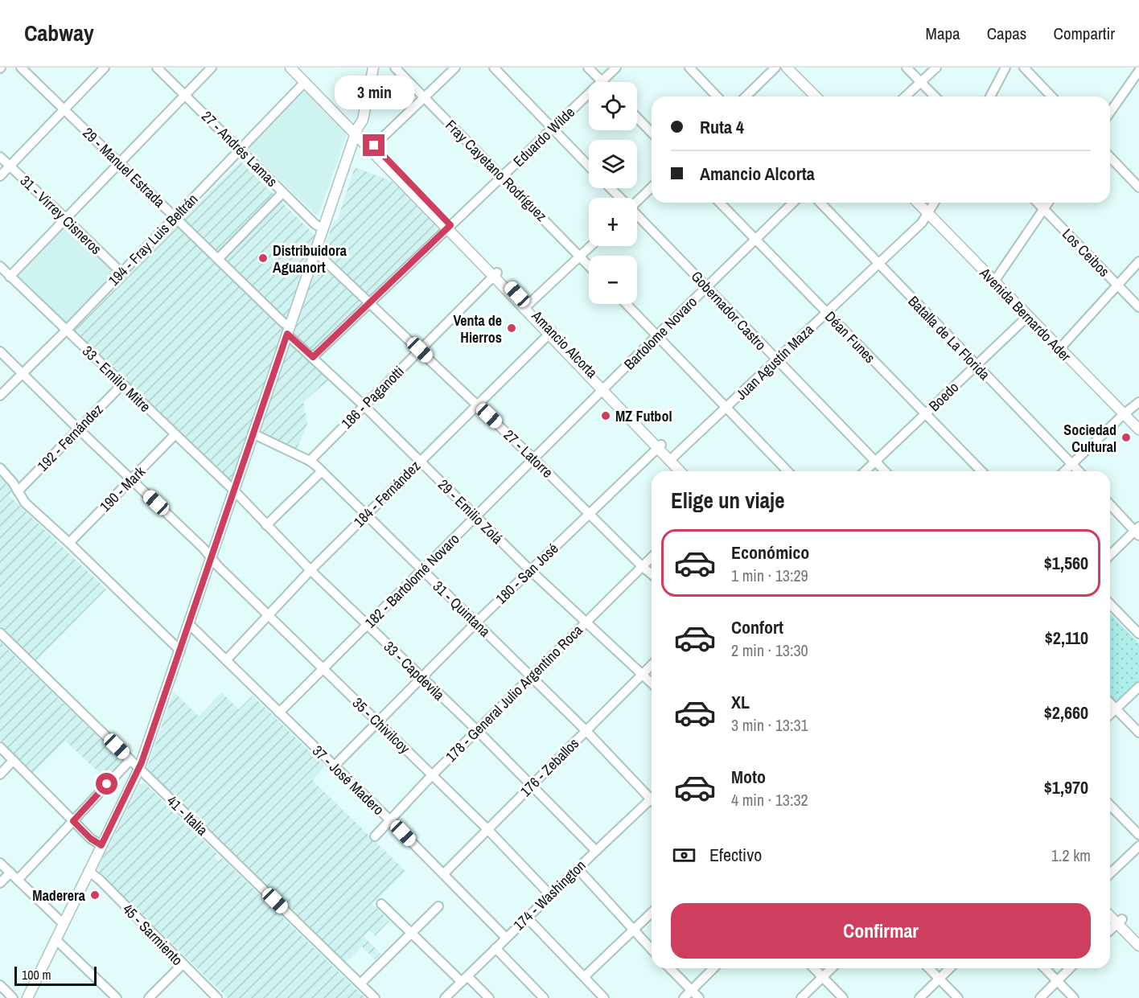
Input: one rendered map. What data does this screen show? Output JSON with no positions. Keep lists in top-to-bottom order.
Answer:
{
  "streets": {
    "main road": ["Avenida Bernardo Ader"],
    "street": [
      "Eduardo Wilde",
      "27 - Andrés Lamas",
      "29 - Manuel Estrada",
      "Fray Cayetano Rodríguez",
      "31 - Virrey Cisneros",
      "194 - Fray Luis Beltrán",
      "Los Ceibos",
      "Gobernador Castro",
      "Bartolome Novaro",
      "Déan Funes",
      "Batalla de La Florida",
      "Juan Agustín Maza",
      "33 - Emilio Mitre",
      "Boedo",
      "186 - Paganotti",
      "192 - Fernández",
      "27 - Latorre",
      "190 - Mark",
      "184 - Fernández",
      "29 - Emilio Zolá",
      "180 - San José",
      "182 - Bartolomé Novaro",
      "31 - Quintana",
      "33 - Capdevila",
      "178 - General Julio Argentino Roca",
      "35 - Chivilcoy",
      "176 - Zeballos",
      "37 - José Madero",
      "41 - Italia",
      "174 - Washington",
      "45 - Sarmiento"
    ]
  },
  "crossings": [
    ["Eduardo Wilde", "Fray Cayetano Rodríguez"],
    ["Eduardo Wilde", "27 - Latorre"],
    ["Eduardo Wilde", "29 - Emilio Zolá"],
    ["27 - Andrés Lamas", "194 - Fray Luis Beltrán"],
    ["29 - Manuel Estrada", "194 - Fray Luis Beltrán"],
    ["29 - Manuel Estrada", "29 - Emilio Zolá"],
    ["31 - Virrey Cisneros", "194 - Fray Luis Beltrán"],
    ["194 - Fray Luis Beltrán", "33 - Emilio Mitre"],
    ["194 - Fray Luis Beltrán", "35 - Chivilcoy"],
    ["Gobernador Castro", "Bartolome Novaro"],
    ["Gobernador Castro", "Juan Agustín Maza"],
    ["Gobernador Castro", "Boedo"],
    ["Avenida Bernardo Ader", "Juan Agustín Maza"],
    ["Avenida Bernardo Ader", "Boedo"],
    ["Bartolome Novaro", "Déan Funes"],
    ["Bartolome Novaro", "182 - Bartolomé Novaro"],
    ["Déan Funes", "Juan Agustín Maza"],
    ["Déan Funes", "Boedo"],
    ["Batalla de La Florida", "Juan Agustín Maza"],
    ["Batalla de La Florida", "Boedo"],
    ["33 - Emilio Mitre", "192 - Fernández"],
    ["33 - Emilio Mitre", "190 - Mark"],
    ["33 - Emilio Mitre", "33 - Capdevila"],
    ["186 - Paganotti", "27 - Latorre"],
    ["186 - Paganotti", "29 - Emilio Zolá"],
    ["186 - Paganotti", "31 - Quintana"],
    ["192 - Fernández", "35 - Chivilcoy"],
    ["27 - Latorre", "184 - Fernández"],
    ["27 - Latorre", "180 - San José"],
    ["27 - Latorre", "182 - Bartolomé Novaro"],
    ["27 - Latorre", "178 - General Julio Argentino Roca"],
    ["190 - Mark", "35 - Chivilcoy"],
    ["184 - Fernández", "29 - Emilio Zolá"],
    ["184 - Fernández", "31 - Quintana"],
    ["184 - Fernández", "33 - Capdevila"],
    ["184 - Fernández", "35 - Chivilcoy"],
    ["184 - Fernández", "37 - José Madero"],
    ["29 - Emilio Zolá", "180 - San José"],
    ["29 - Emilio Zolá", "182 - Bartolomé Novaro"],
    ["29 - Emilio Zolá", "178 - General Julio Argentino Roca"],
    ["29 - Emilio Zolá", "176 - Zeballos"],
    ["180 - San José", "31 - Quintana"],
    ["180 - San José", "33 - Capdevila"],
    ["180 - San José", "35 - Chivilcoy"],
    ["180 - San José", "37 - José Madero"],
    ["182 - Bartolomé Novaro", "31 - Quintana"],
    ["182 - Bartolomé Novaro", "33 - Capdevila"],
    ["182 - Bartolomé Novaro", "35 - Chivilcoy"],
    ["182 - Bartolomé Novaro", "37 - José Madero"],
    ["31 - Quintana", "178 - General Julio Argentino Roca"],
    ["31 - Quintana", "176 - Zeballos"],
    ["33 - Capdevila", "178 - General Julio Argentino Roca"],
    ["33 - Capdevila", "176 - Zeballos"],
    ["33 - Capdevila", "174 - Washington"],
    ["178 - General Julio Argentino Roca", "35 - Chivilcoy"],
    ["178 - General Julio Argentino Roca", "37 - José Madero"],
    ["35 - Chivilcoy", "176 - Zeballos"],
    ["35 - Chivilcoy", "174 - Washington"],
    ["176 - Zeballos", "37 - José Madero"],
    ["37 - José Madero", "174 - Washington"]
  ],
  "places": [
    "Distribuidora Aguanort",
    "Venta de Hierros",
    "MZ Futbol",
    "Sociedad Cultural",
    "Maderera"
  ],
  "scale_bar": "100 m",
  "page": {
    "header": "Cabway",
    "nav": ["Mapa", "Capas", "Compartir"],
    "bubble": "3 min",
    "map_buttons": ["+", "−"],
    "banner": ["Ruta 4", "Amancio Alcorta"],
    "heading": "Elige un viaje",
    "list": [
      {
        "name": "Económico",
        "note": "1 min · 13:29",
        "value": "$1,560"
      },
      {
        "name": "Confort",
        "note": "2 min · 13:30",
        "value": "$2,110"
      },
      {
        "name": "XL",
        "note": "3 min · 13:31",
        "value": "$2,660"
      },
      {
        "name": "Moto",
        "note": "4 min · 13:32",
        "value": "$1,970"
      }
    ],
    "pay": ["Efectivo", "1.2 km"],
    "buttons": "Confirmar",
    "scale": "100 m"
  }
}
